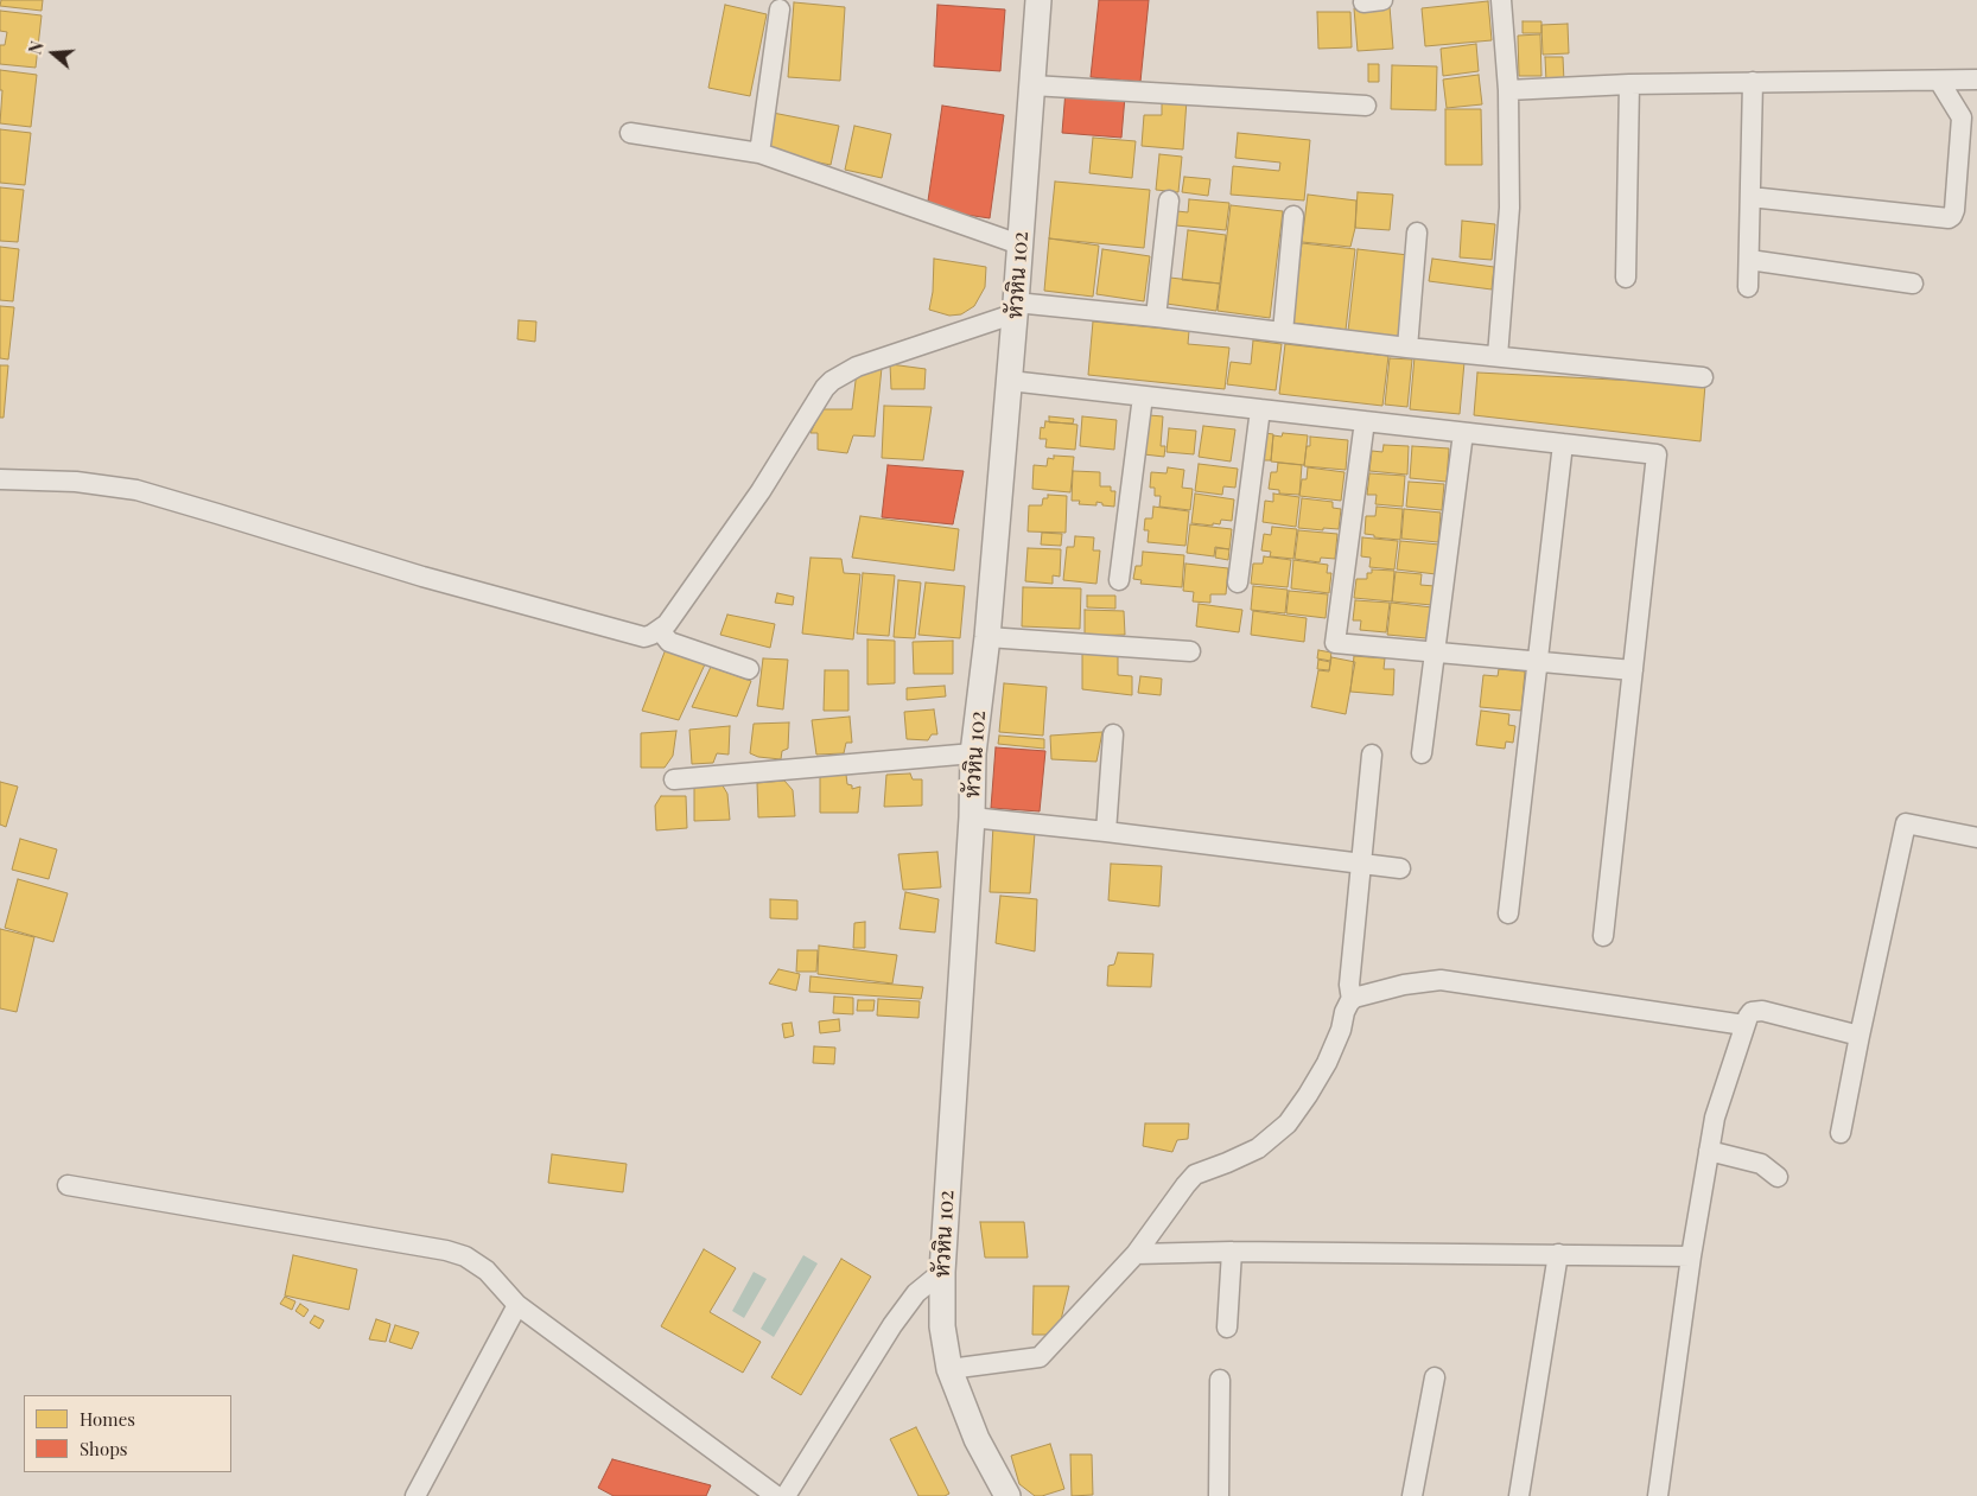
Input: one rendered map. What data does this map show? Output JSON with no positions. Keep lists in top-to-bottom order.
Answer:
{
  "streets": {
    "street": ["หัวหิน 102"]
  },
  "legend": ["Homes", "Shops"],
  "north": "left"
}
